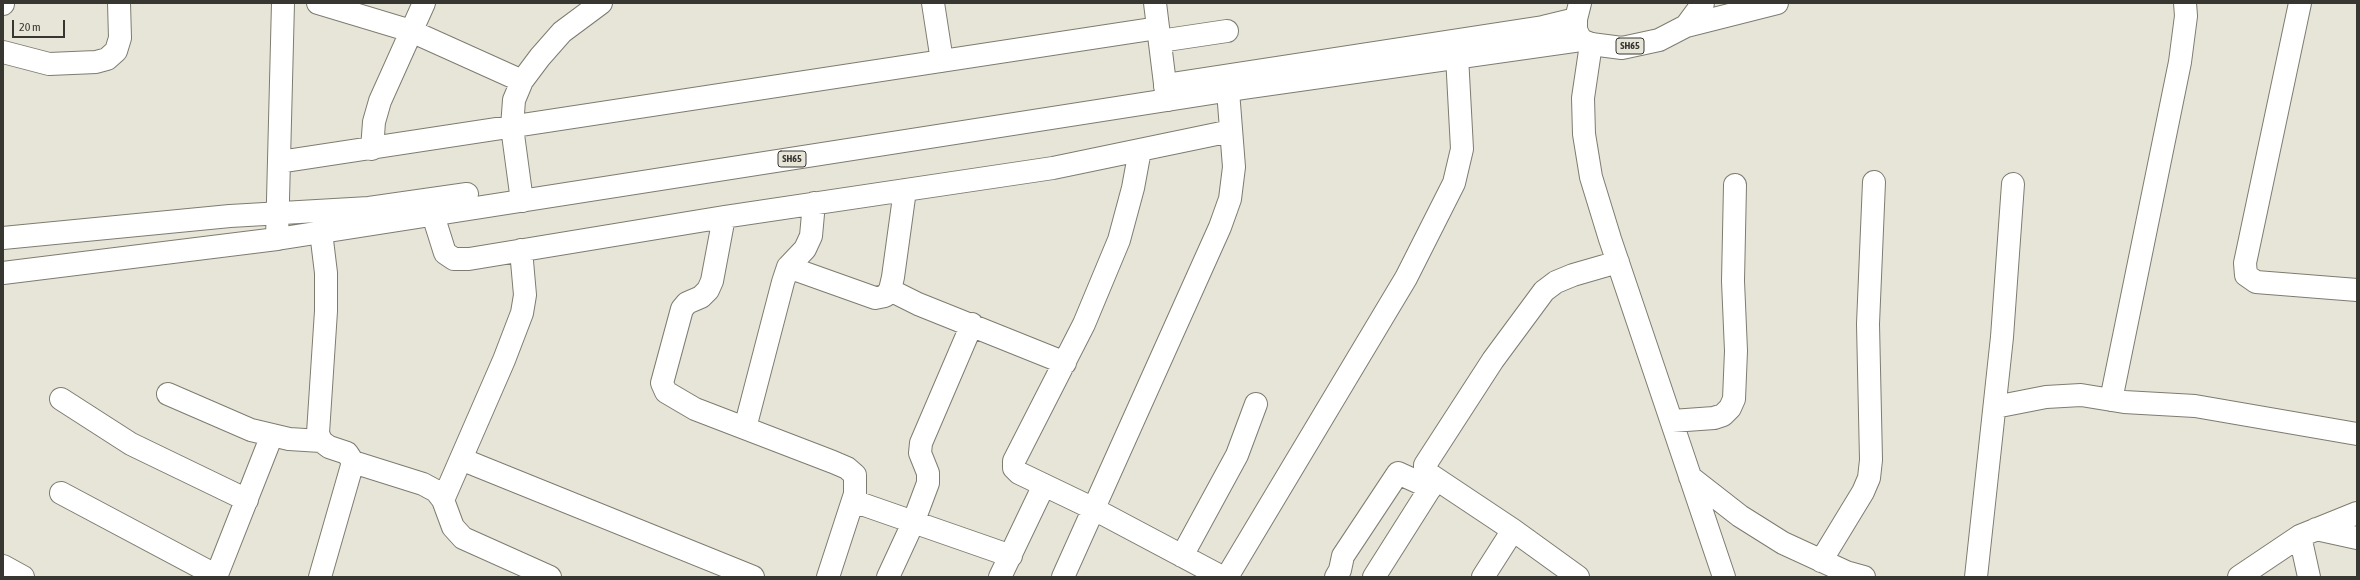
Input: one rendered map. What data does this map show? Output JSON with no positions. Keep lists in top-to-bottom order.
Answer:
{
  "streets": {
    "street": ["SH65"]
  },
  "scale_bar": "20 m"
}
